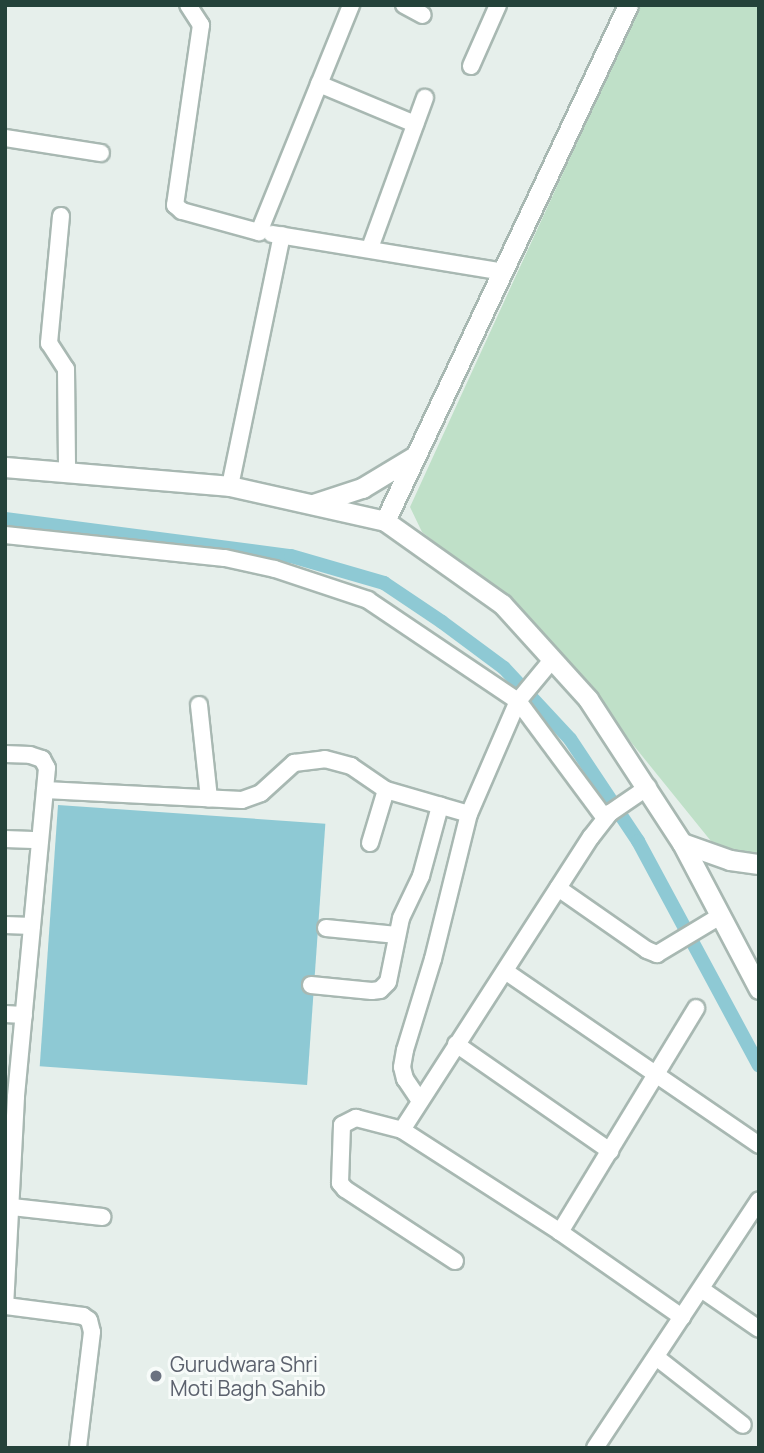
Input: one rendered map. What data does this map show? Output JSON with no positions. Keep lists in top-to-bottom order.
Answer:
{
  "places": ["Gurudwara Shri Moti Bagh Sahib"]
}
